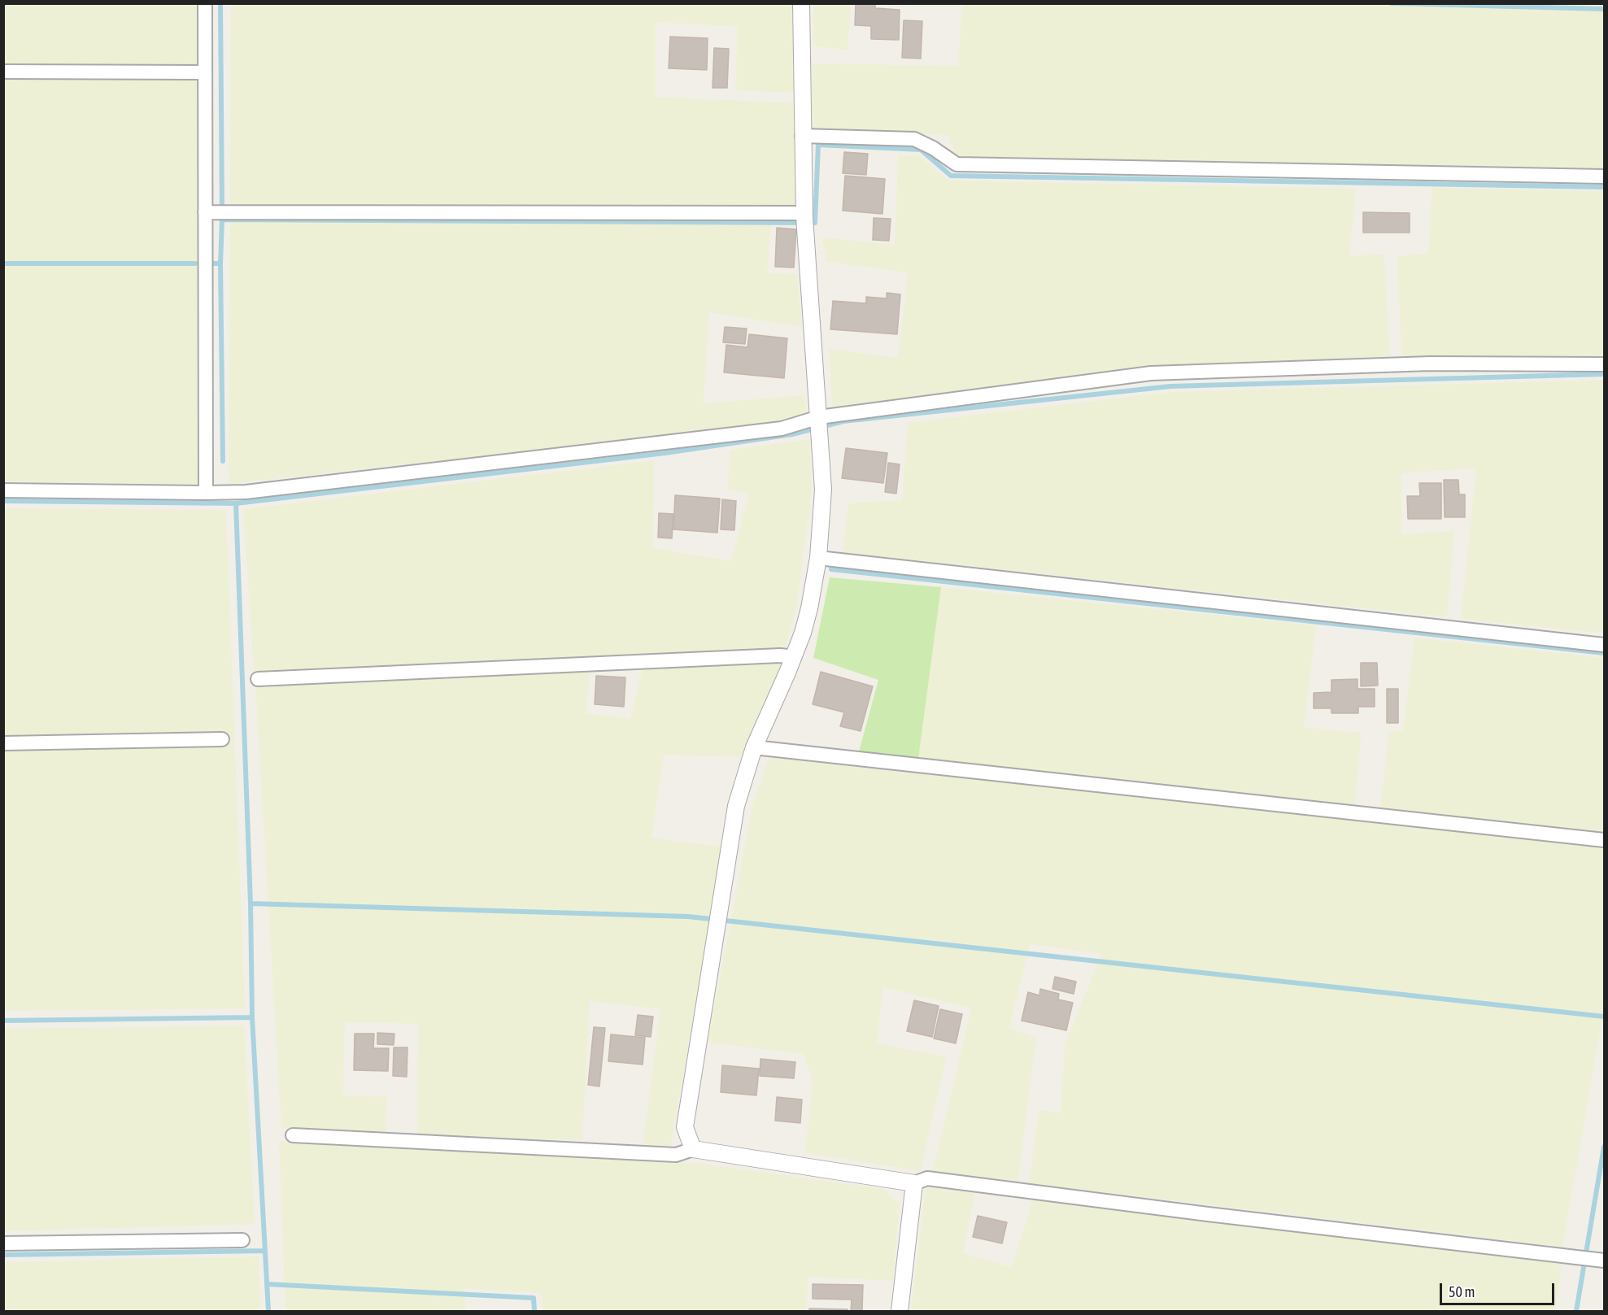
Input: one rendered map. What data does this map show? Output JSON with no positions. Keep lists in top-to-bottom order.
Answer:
{
  "scale_bar": "50 m"
}
